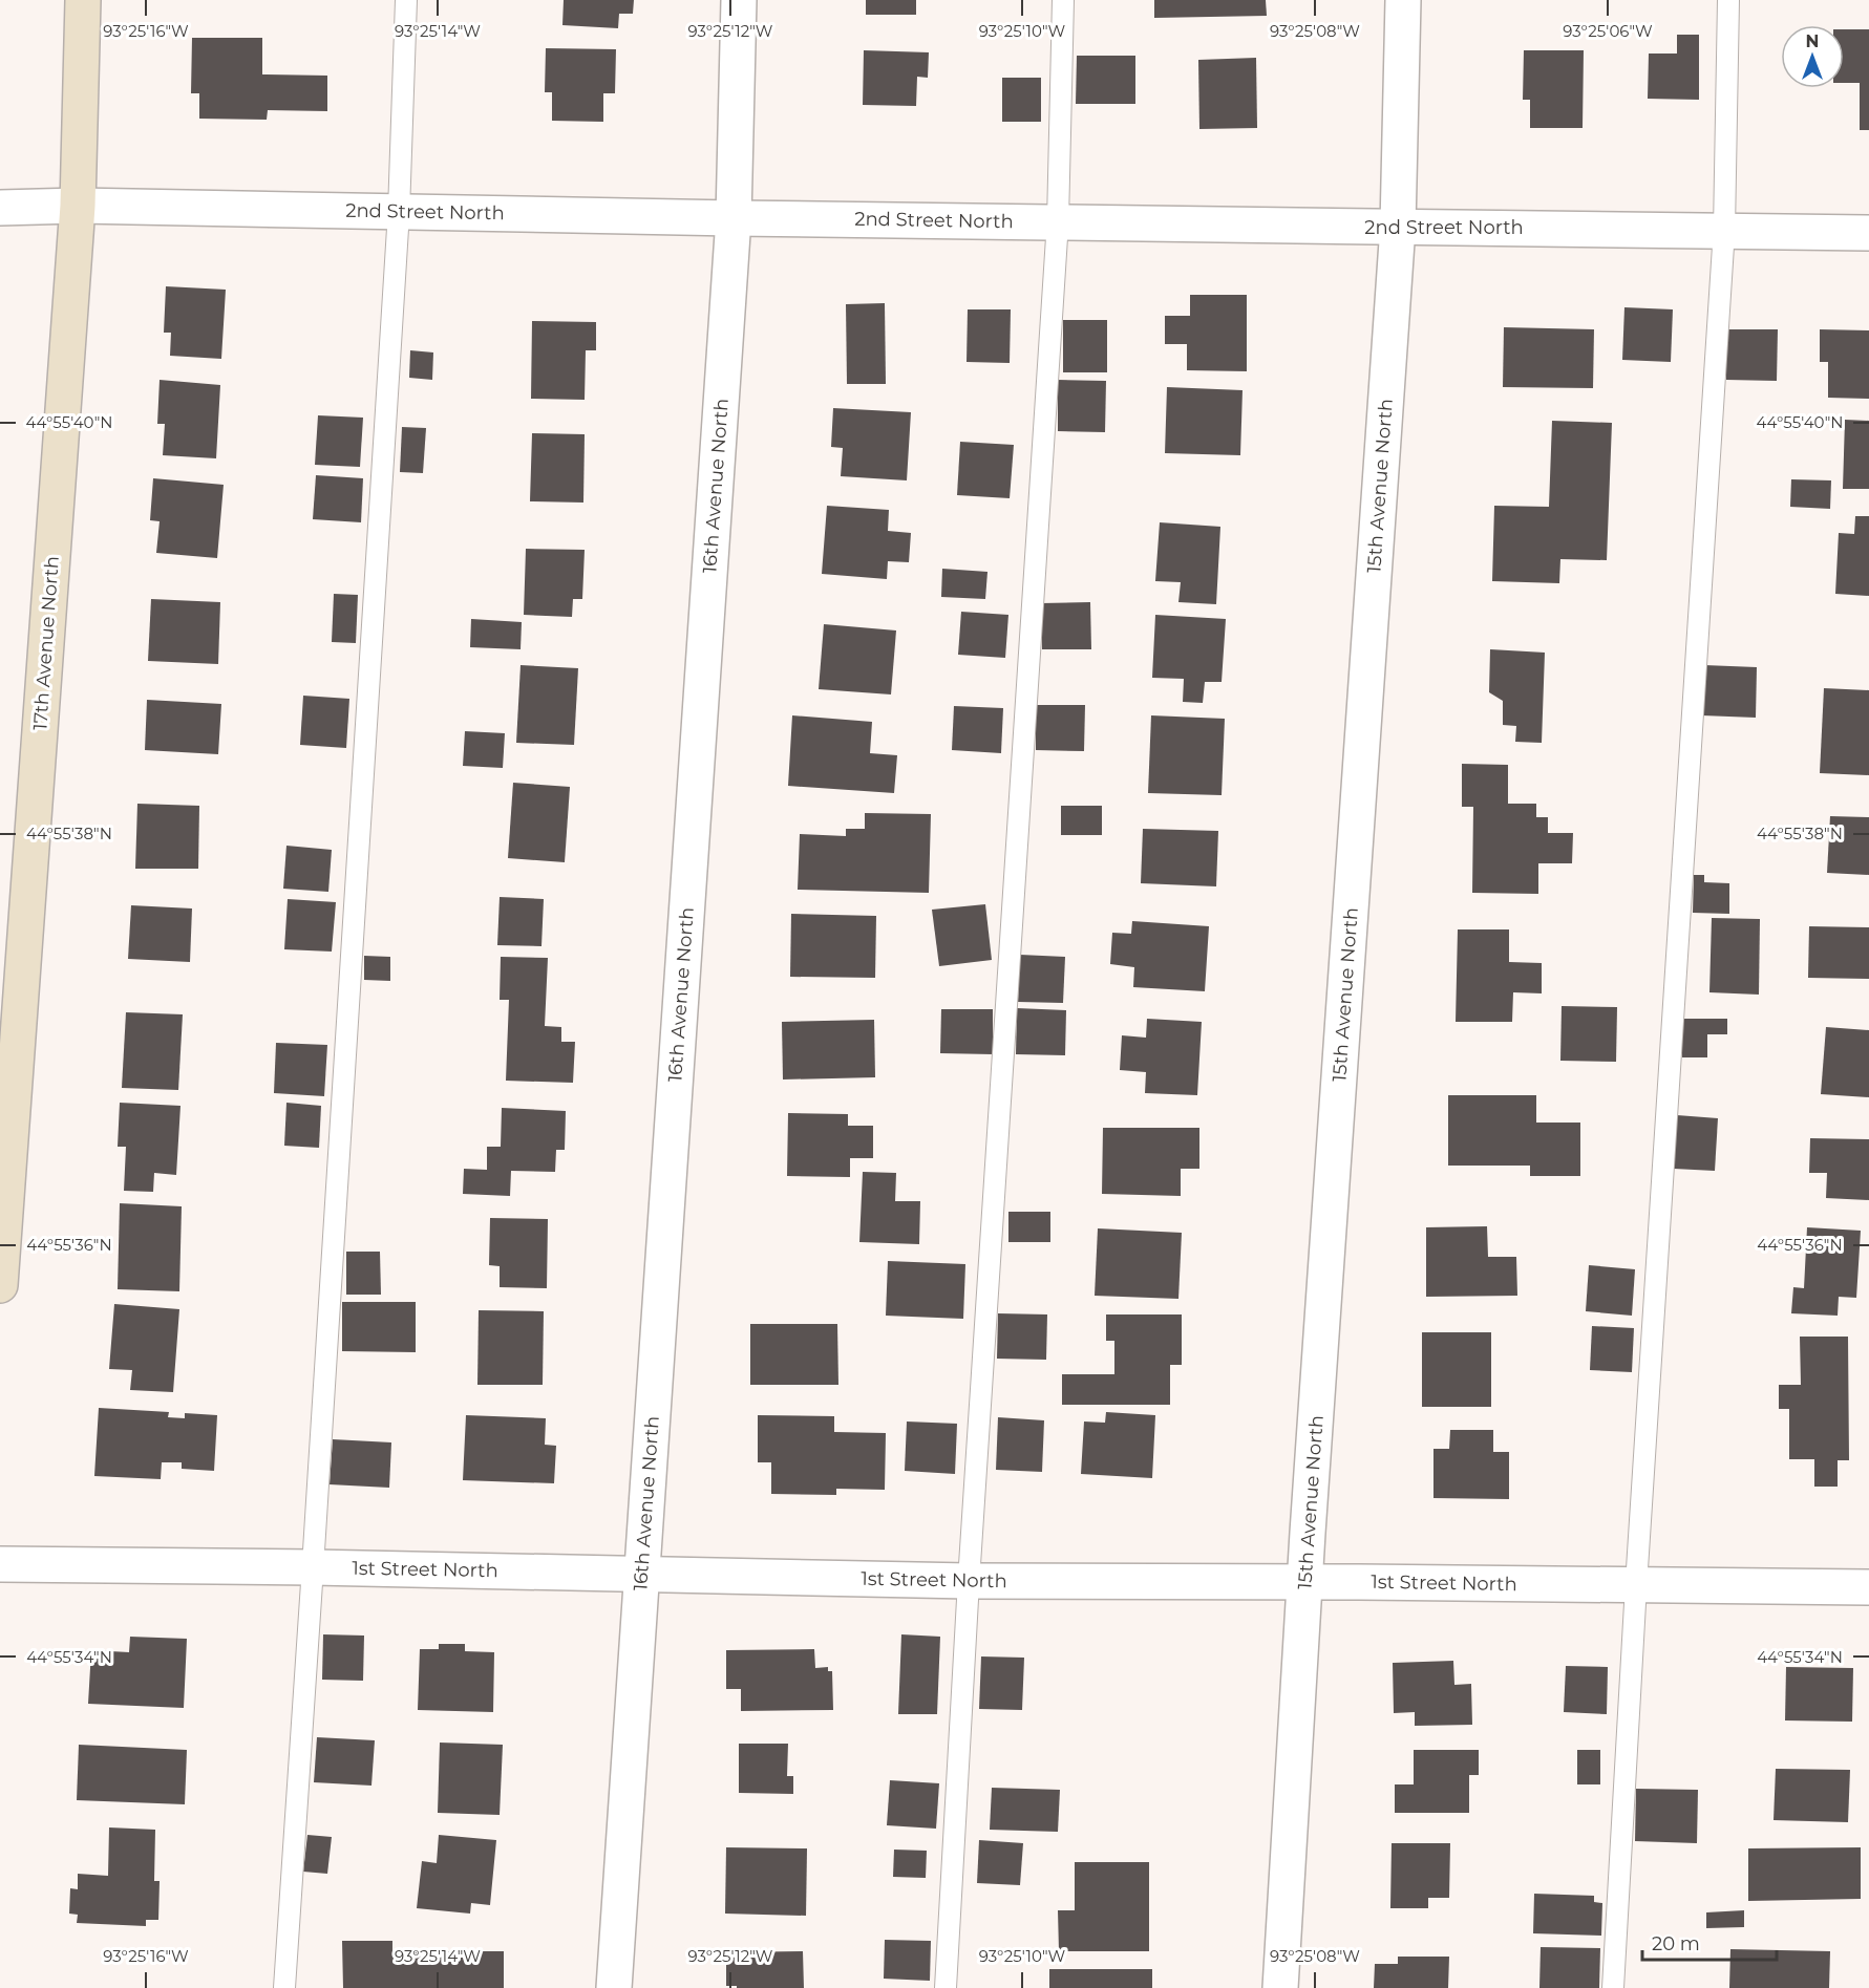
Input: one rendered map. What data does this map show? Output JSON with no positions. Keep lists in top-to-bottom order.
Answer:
{
  "streets": {
    "street": [
      "2nd Street North",
      "16th Avenue North",
      "15th Avenue North",
      "17th Avenue North",
      "1st Street North"
    ]
  },
  "crossings": [
    ["2nd Street North", "16th Avenue North"],
    ["2nd Street North", "15th Avenue North"],
    ["2nd Street North", "17th Avenue North"],
    ["16th Avenue North", "1st Street North"],
    ["15th Avenue North", "1st Street North"]
  ],
  "scale_bar": "20 m",
  "north": "top",
  "coordinates": [
    "93°25'16\"W",
    "93°25'14\"W",
    "93°25'12\"W",
    "93°25'10\"W",
    "93°25'08\"W",
    "93°25'06\"W",
    "44°55'40\"N",
    "44°55'38\"N",
    "44°55'36\"N",
    "44°55'34\"N"
  ]
}
